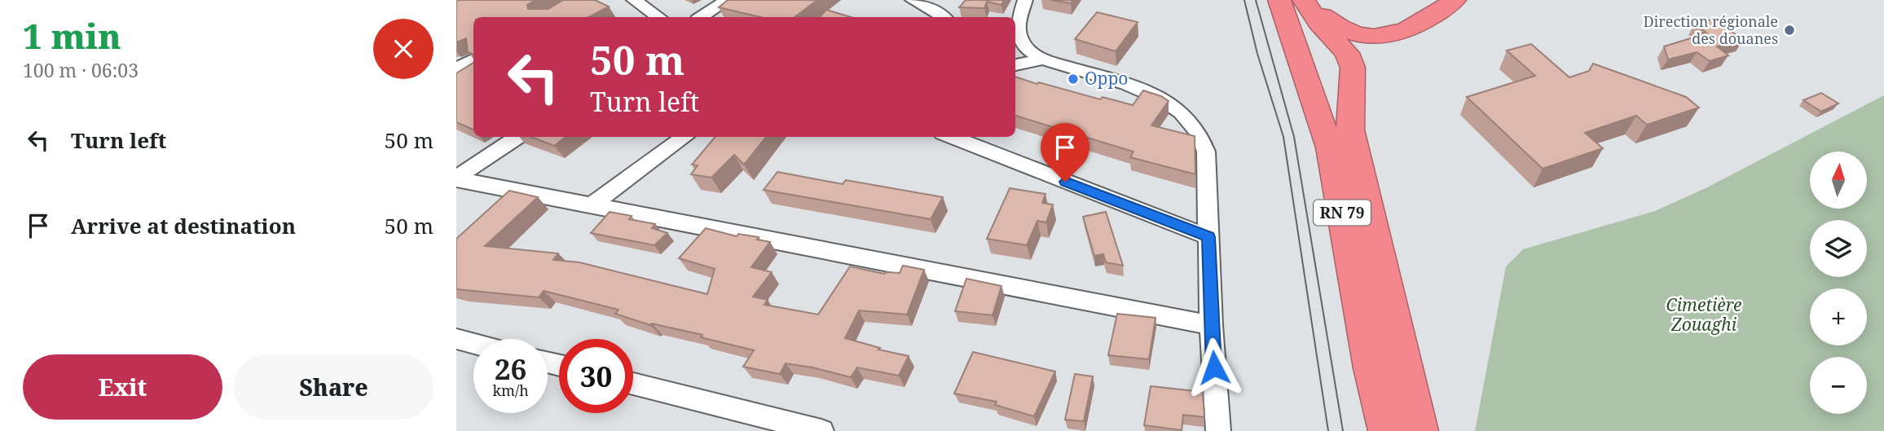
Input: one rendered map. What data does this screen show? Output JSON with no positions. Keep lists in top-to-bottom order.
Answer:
{
  "streets": {
    "highway": ["RN 79"]
  },
  "parks": ["Cimetière Zouaghi"],
  "places": ["Direction régionale des douanes", "Oppo"],
  "north": "top",
  "page": {
    "heading": ["1 min", "100 m · 06:03"],
    "turn": ["50 m", "Turn left"],
    "list": [
      {
        "name": "Turn left",
        "value": "50 m"
      },
      {
        "name": "Arrive at destination",
        "value": "50 m"
      }
    ],
    "map_buttons": ["+", "−"],
    "speed": "26 km/h",
    "limit": "30",
    "buttons": ["Exit", "Share"]
  }
}
